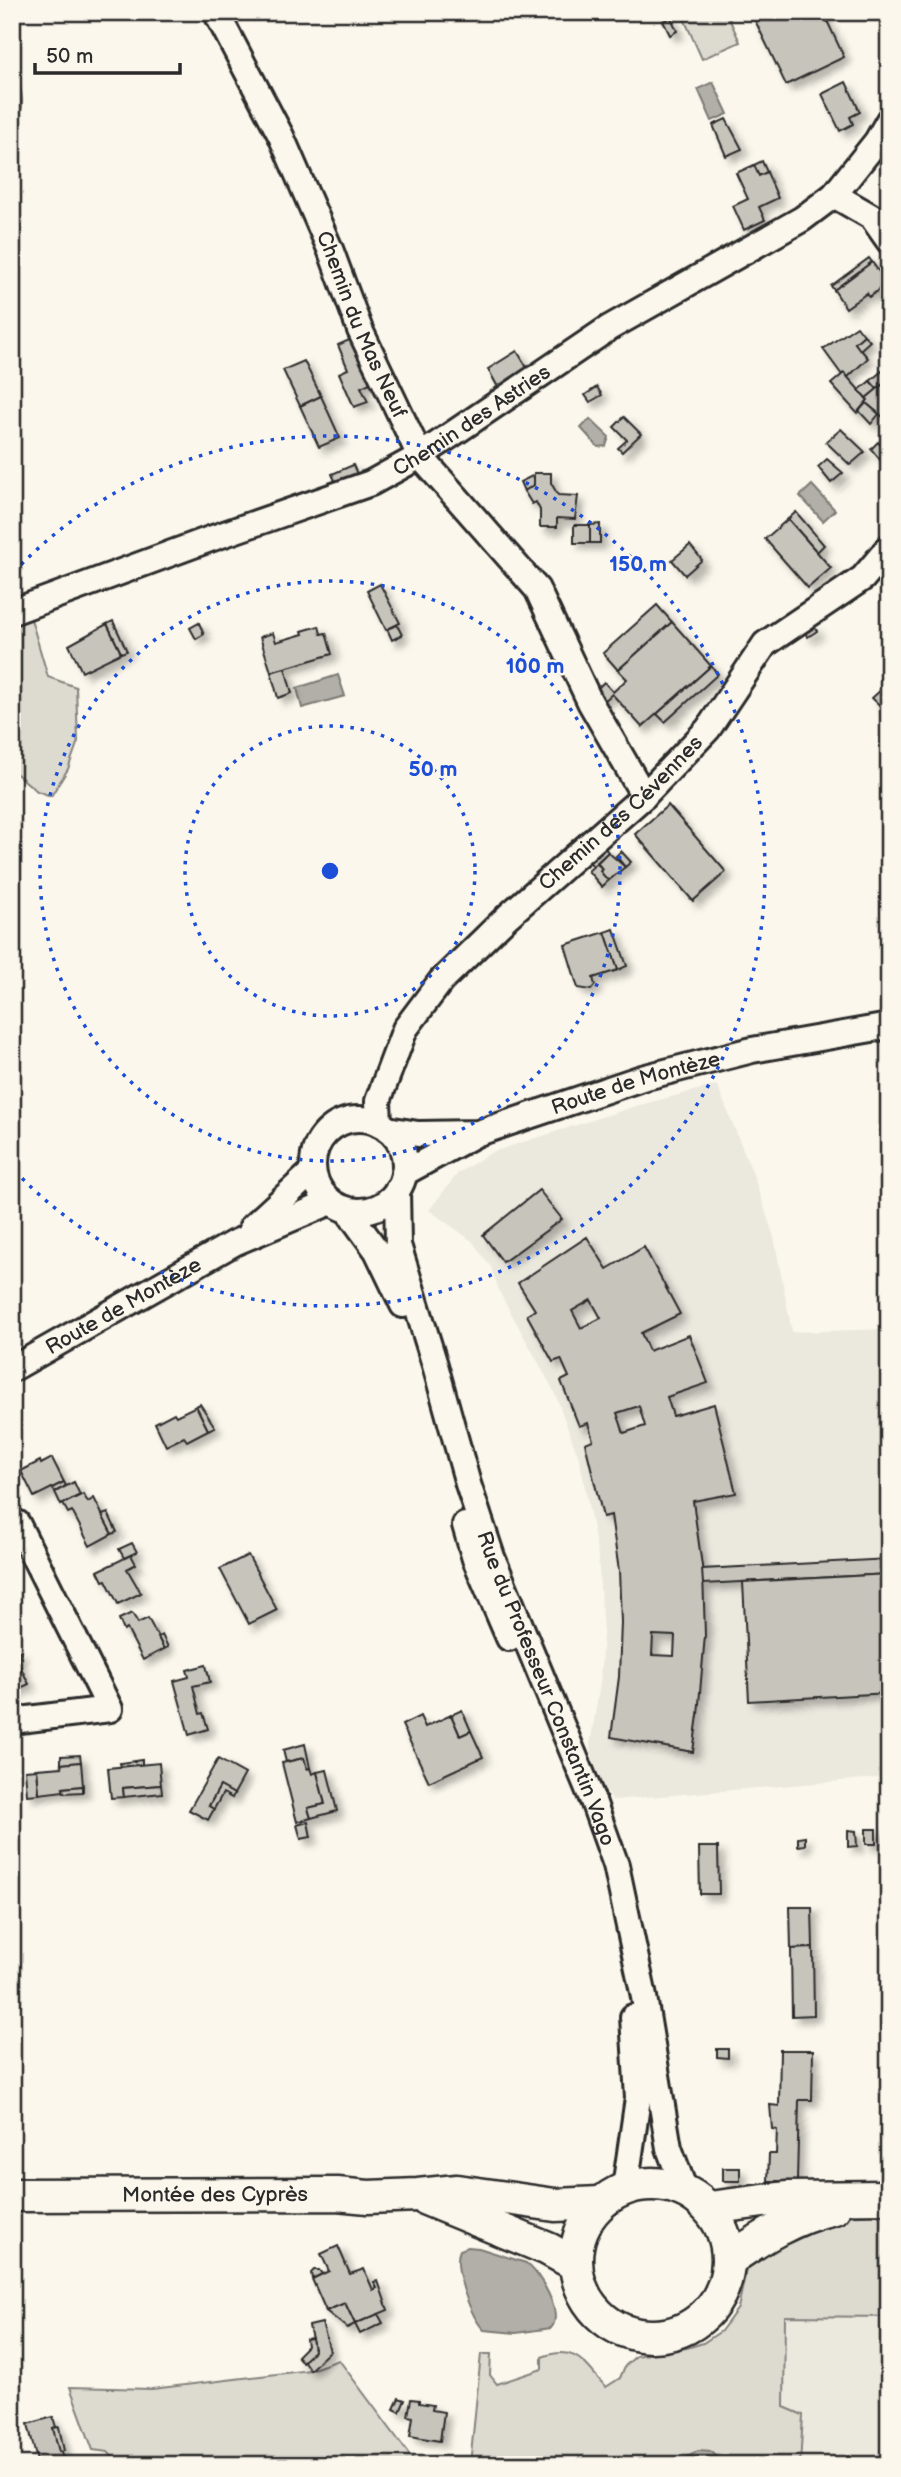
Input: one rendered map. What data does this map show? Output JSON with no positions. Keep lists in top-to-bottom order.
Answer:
{
  "streets": {
    "main road": ["Montée des Cyprès"],
    "street": [
      "Chemin du Mas Neuf",
      "Chemin des Astries",
      "Chemin des Cévennes",
      "Route de Montèze",
      "Rue du Professeur Constantin Vago"
    ]
  },
  "crossings": [
    ["Chemin du Mas Neuf", "Chemin des Astries"],
    ["Chemin du Mas Neuf", "Chemin des Cévennes"],
    ["Chemin des Cévennes", "Route de Montèze"],
    ["Chemin des Cévennes", "Rue du Professeur Constantin Vago"],
    ["Route de Montèze", "Rue du Professeur Constantin Vago"],
    ["Rue du Professeur Constantin Vago", "Montée des Cyprès"]
  ],
  "scale_bar": "50 m",
  "rings": ["150 m", "100 m", "50 m"]
}
